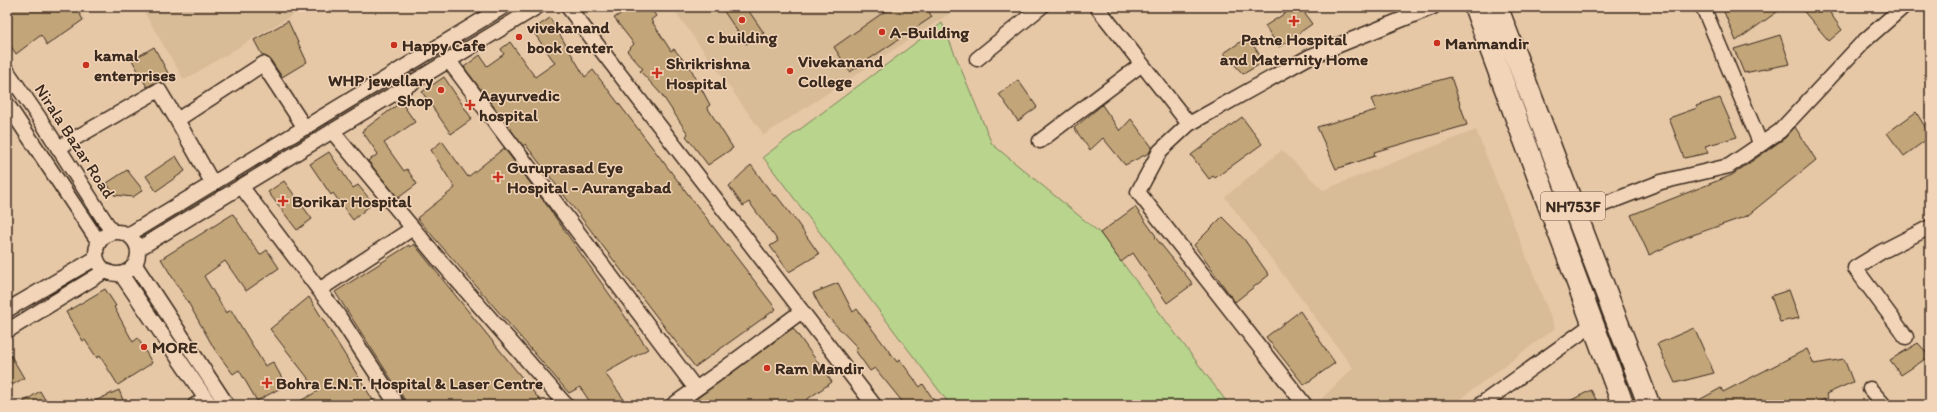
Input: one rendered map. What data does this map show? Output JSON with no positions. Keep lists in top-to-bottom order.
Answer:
{
  "streets": {
    "highway": ["NH753F"],
    "street": ["Nirala Bazar Road"]
  },
  "places": {
    "other": [
      "c building",
      "A-Building",
      "vivekanand book center",
      "Manmandir",
      "Happy Cafe",
      "kamal enterprises",
      "Vivekanand College",
      "WHP jewellary Shop",
      "MORE",
      "Ram Mandir"
    ],
    "health": [
      "Patne Hospital and Maternity Home",
      "Shrikrishna Hospital",
      "Aayurvedic hospital",
      "Guruprasad Eye Hospital - Aurangabad",
      "Borikar Hospital",
      "Bohra E.N.T. Hospital & Laser Centre"
    ]
  }
}
